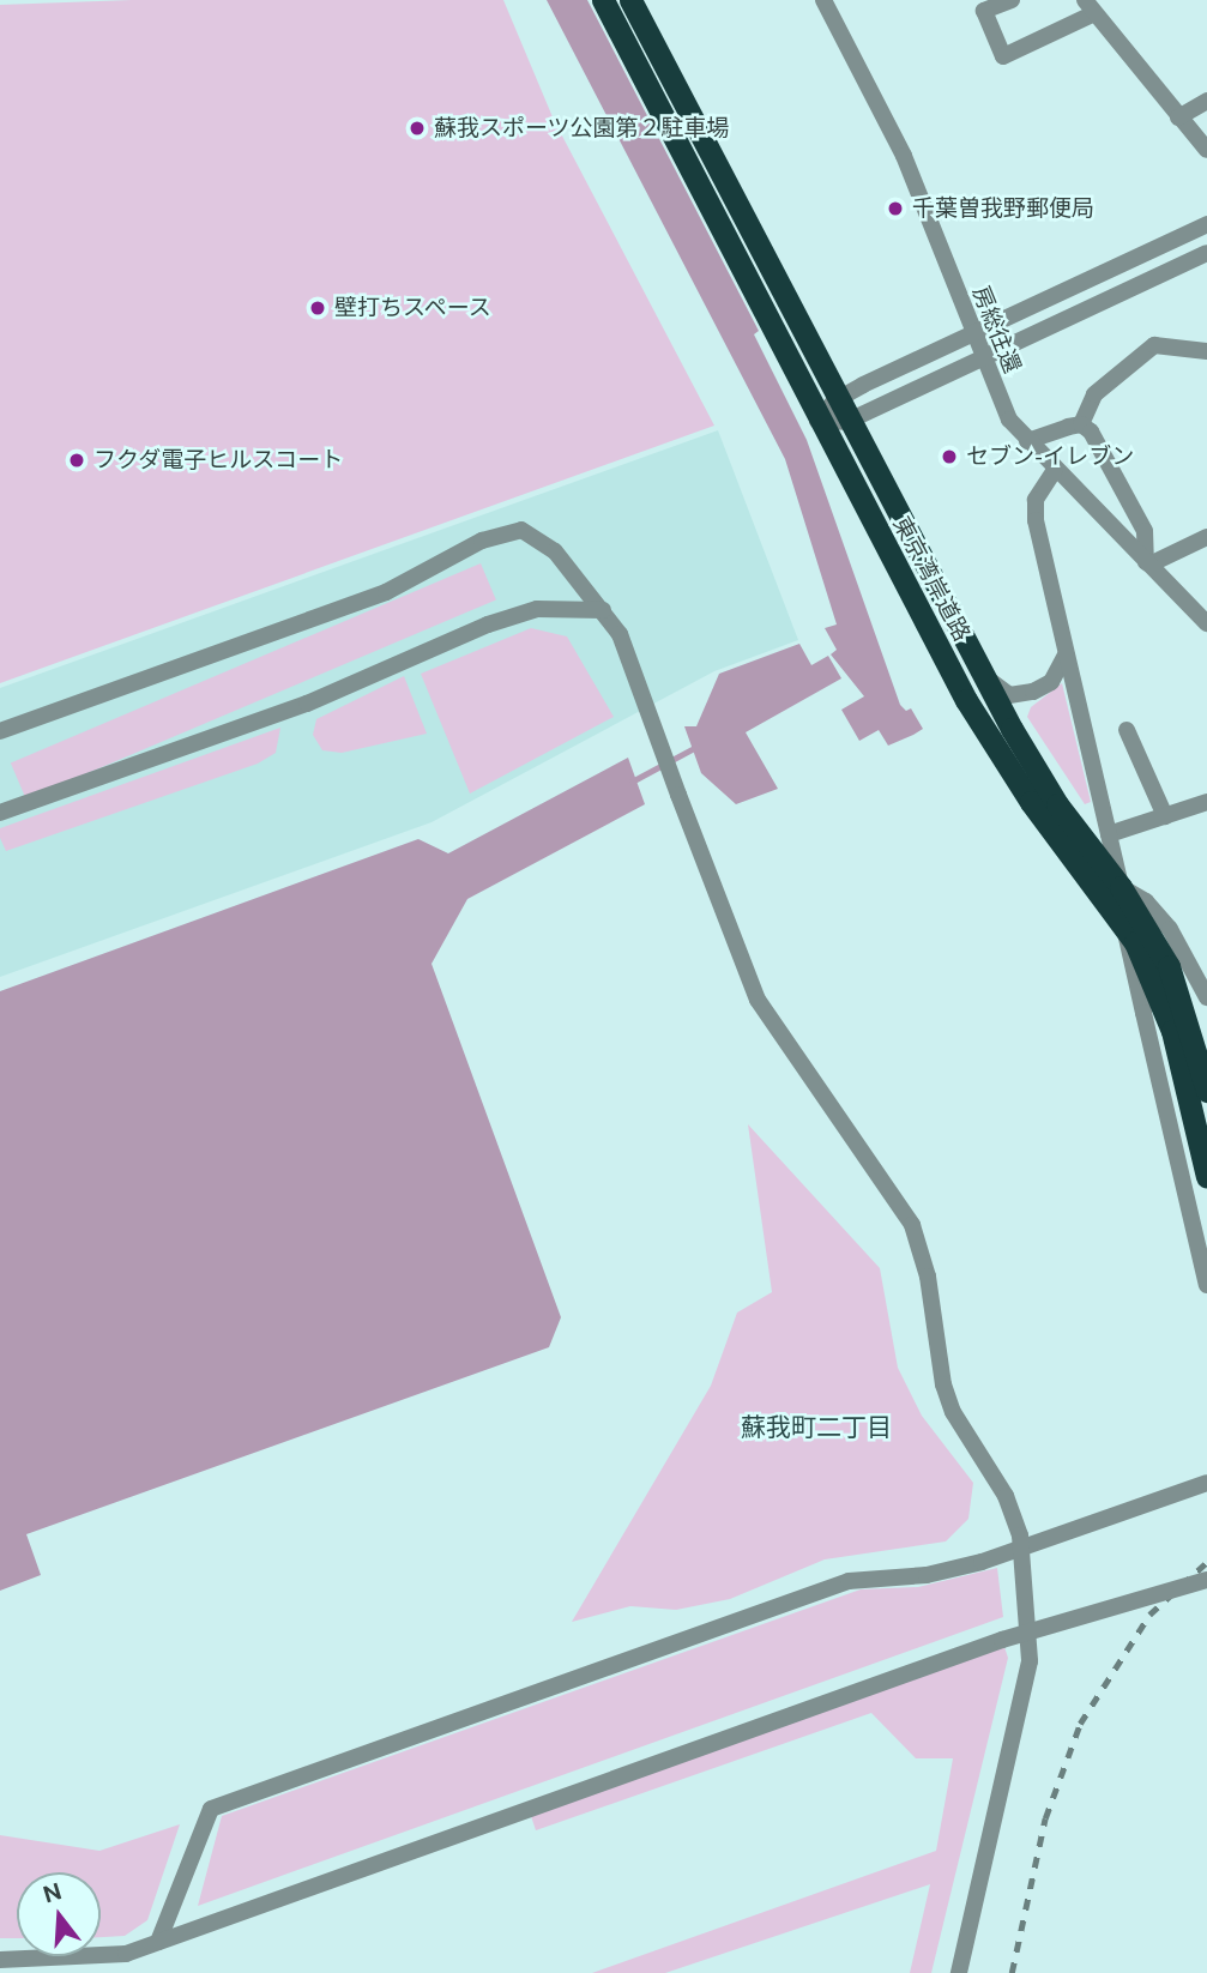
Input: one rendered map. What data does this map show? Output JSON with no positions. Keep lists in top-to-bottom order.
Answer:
{
  "streets": {
    "highway": ["東京湾岸道路"],
    "street": ["房総往還"]
  },
  "districts": ["蘇我町二丁目"],
  "places": [
    "蘇我スポーツ公園第２駐車場",
    "千葉曽我野郵便局",
    "壁打ちスペース",
    "セブン-イレブン",
    "フクダ電子ヒルスコート"
  ],
  "north": "top"
}
